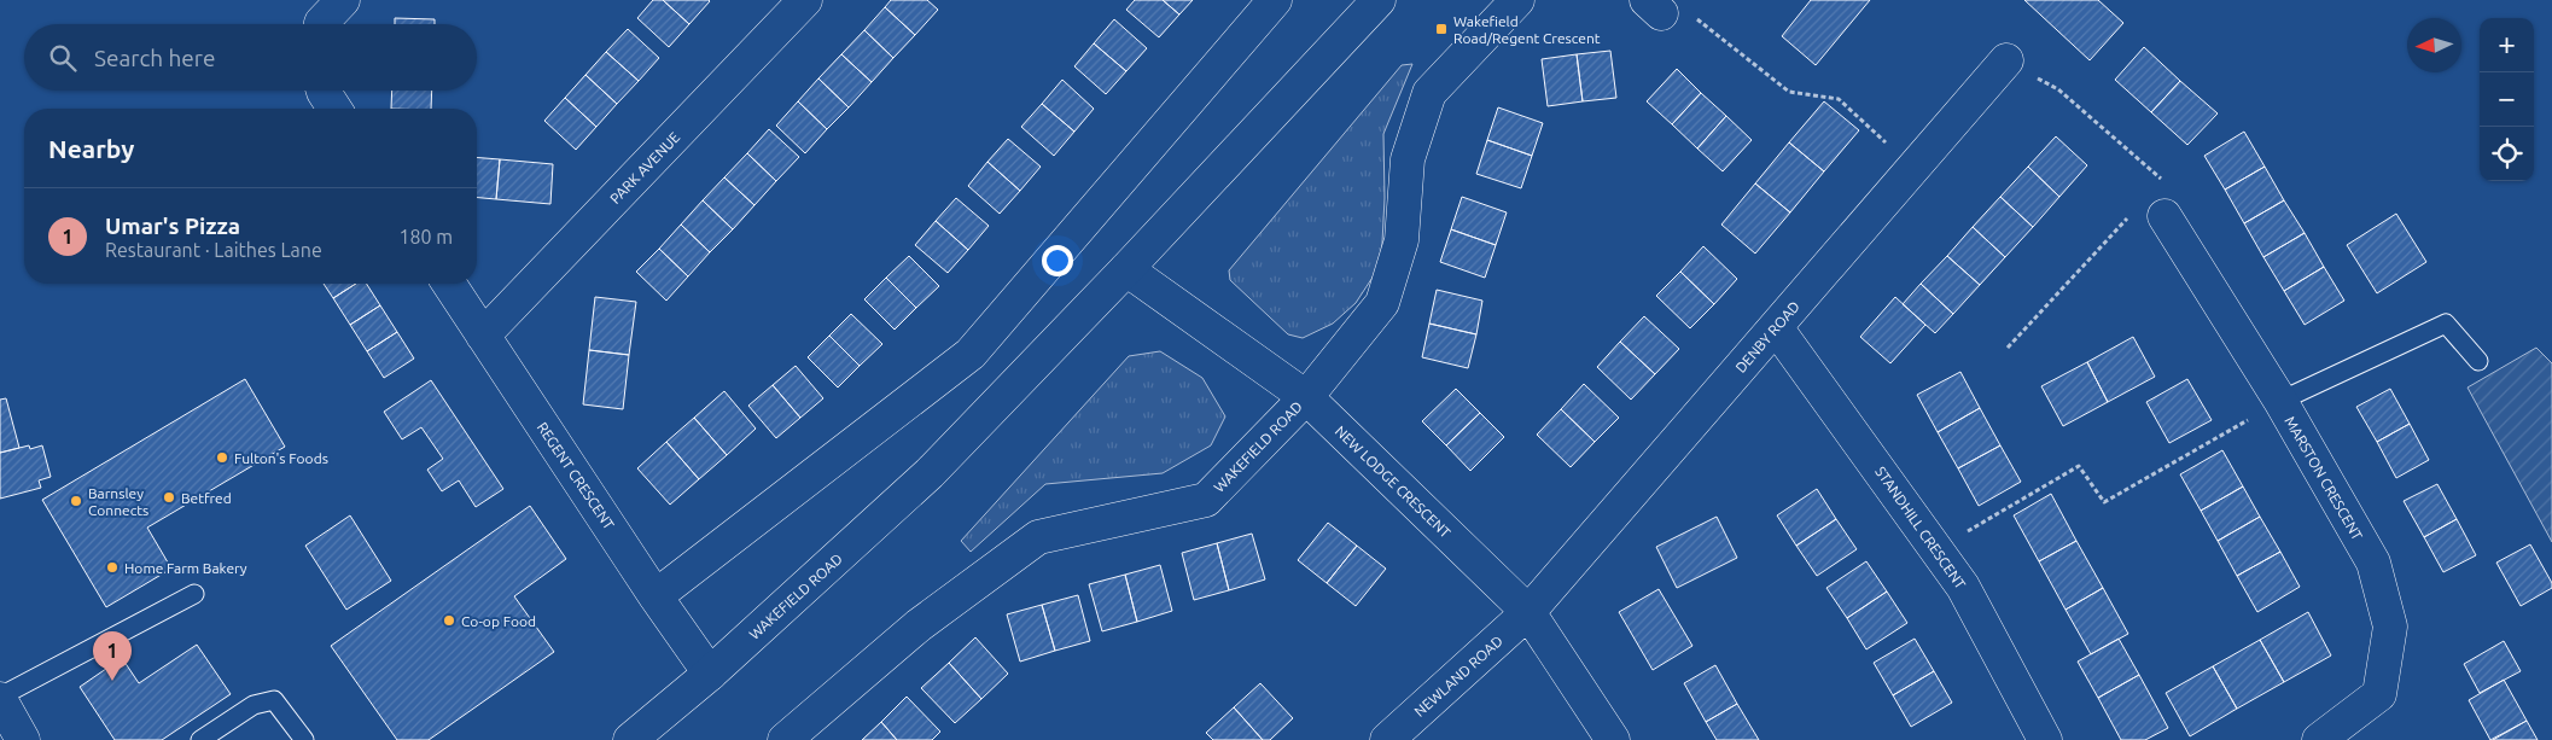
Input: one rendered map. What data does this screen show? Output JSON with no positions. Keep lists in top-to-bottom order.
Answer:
{
  "streets": {
    "street": [
      "PARK AVENUE",
      "DENBY ROAD",
      "WAKEFIELD ROAD",
      "REGENT CRESCENT",
      "MARSTON CRESCENT",
      "NEW LODGE CRESCENT",
      "STANDHILL CRESCENT",
      "NEWLAND ROAD"
    ]
  },
  "crossings": [
    ["PARK AVENUE", "REGENT CRESCENT"],
    ["DENBY ROAD", "NEW LODGE CRESCENT"],
    ["DENBY ROAD", "STANDHILL CRESCENT"],
    ["DENBY ROAD", "NEWLAND ROAD"],
    ["WAKEFIELD ROAD", "REGENT CRESCENT"],
    ["WAKEFIELD ROAD", "NEW LODGE CRESCENT"],
    ["NEW LODGE CRESCENT", "NEWLAND ROAD"]
  ],
  "places": {
    "transit": ["Wakefield Road/Regent Crescent"],
    "other": [
      "Fulton's Foods",
      "Betfred",
      "Barnsley Connects",
      "Home Farm Bakery",
      "Co-op Food"
    ]
  },
  "north": "left",
  "page": {
    "map_buttons": ["+", "−"],
    "search": "Search here",
    "heading": "Nearby",
    "list": [
      {
        "mark": "1",
        "name": "Umar's Pizza",
        "note": "Restaurant · Laithes Lane",
        "value": "180 m"
      }
    ],
    "pins": "1"
  }
}
